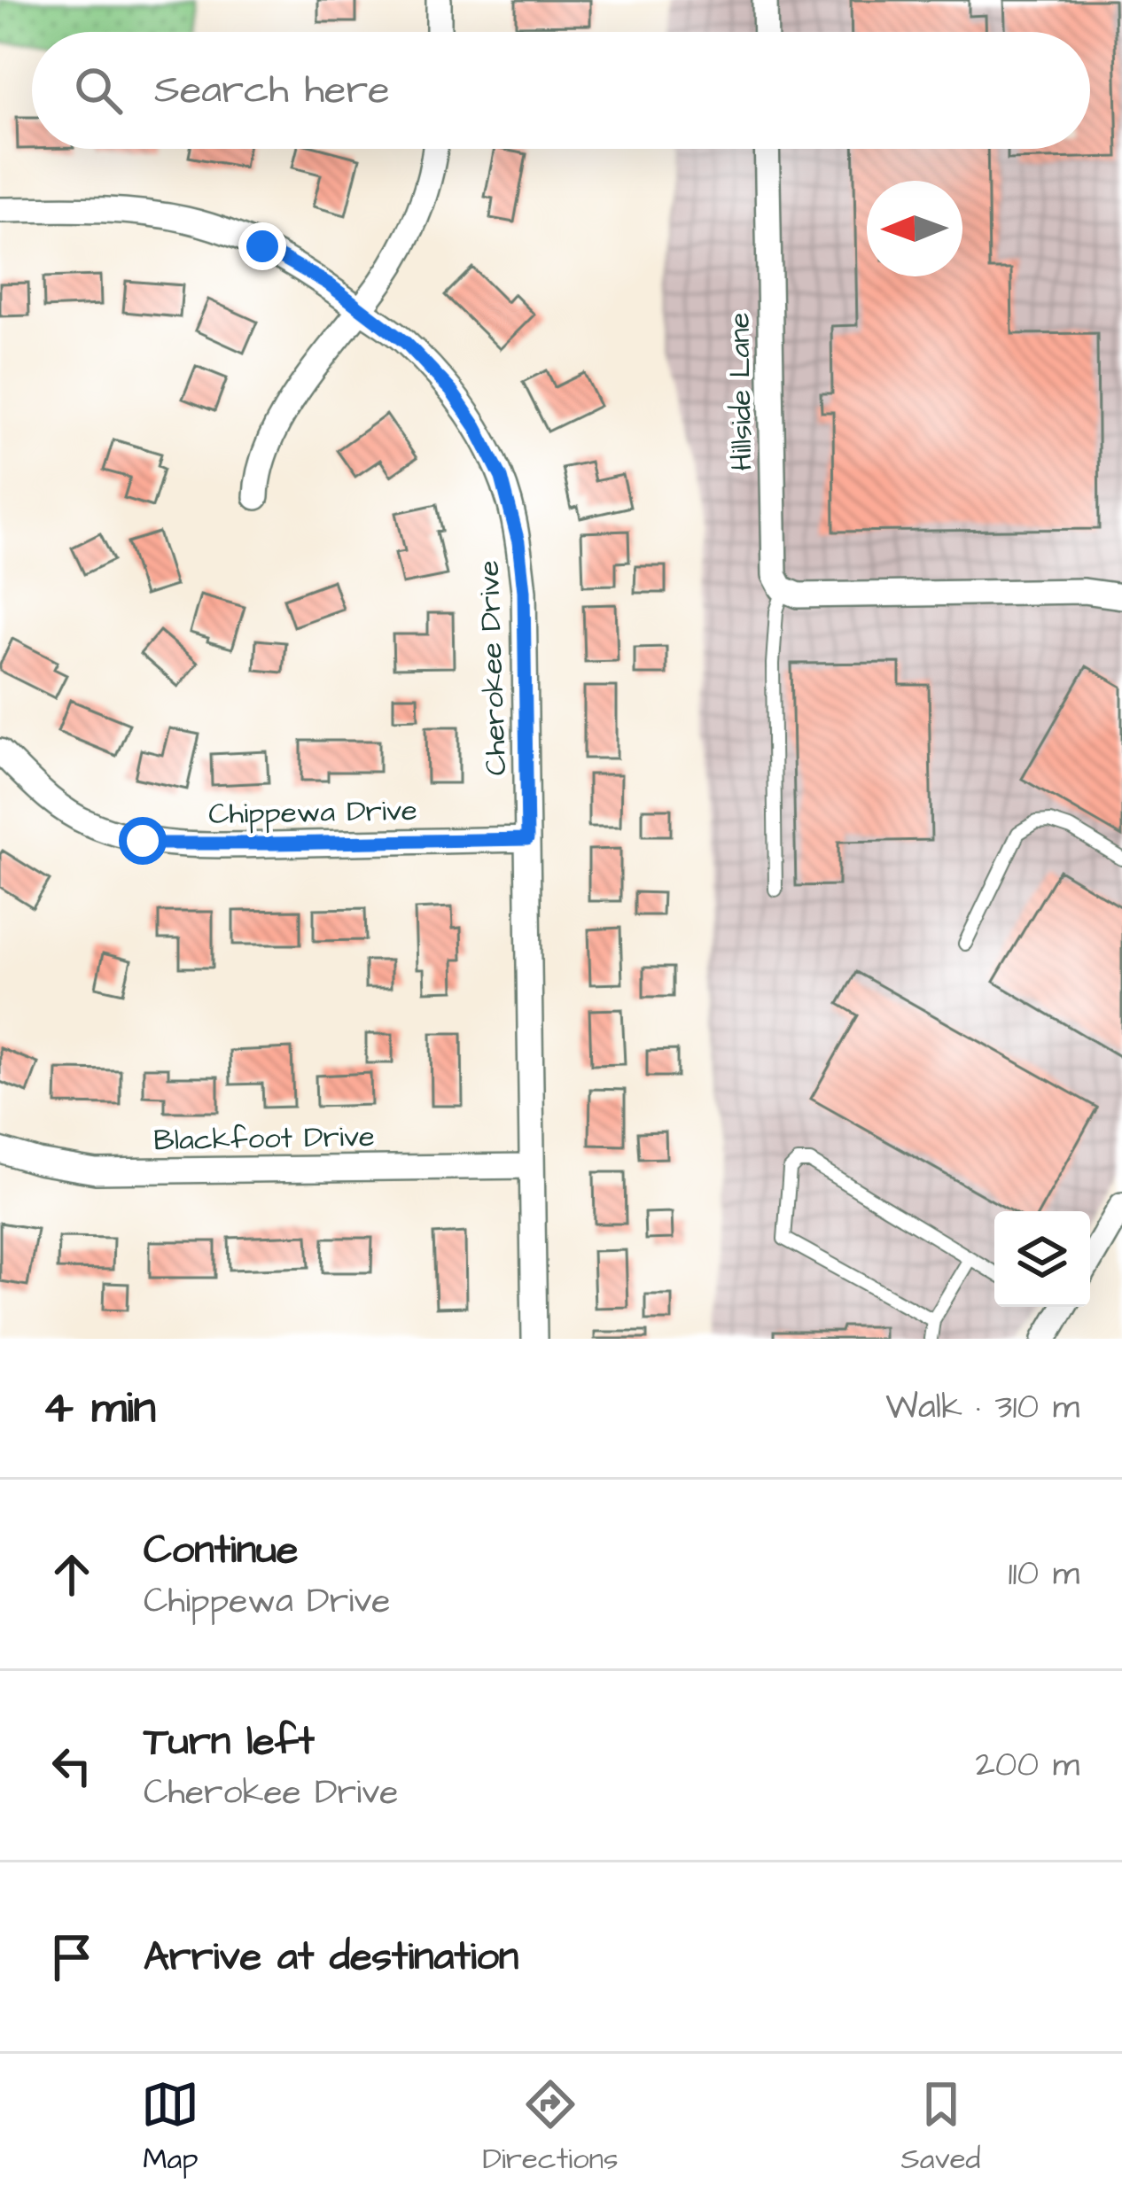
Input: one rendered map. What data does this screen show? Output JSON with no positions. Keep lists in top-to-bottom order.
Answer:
{
  "streets": {
    "street": [
      "Hillside Lane",
      "Cherokee Drive",
      "Chippewa Drive",
      "Blackfoot Drive"
    ]
  },
  "crossings": [
    ["Cherokee Drive", "Chippewa Drive"],
    ["Cherokee Drive", "Blackfoot Drive"]
  ],
  "north": "left",
  "page": {
    "search": "Search here",
    "heading": ["4 min", "Walk · 310 m"],
    "list": [
      ["Continue", "Chippewa Drive", "110 m"],
      ["Turn left", "Cherokee Drive", "200 m"],
      "Arrive at destination"
    ],
    "nav": ["Map", "Directions", "Saved"]
  }
}
